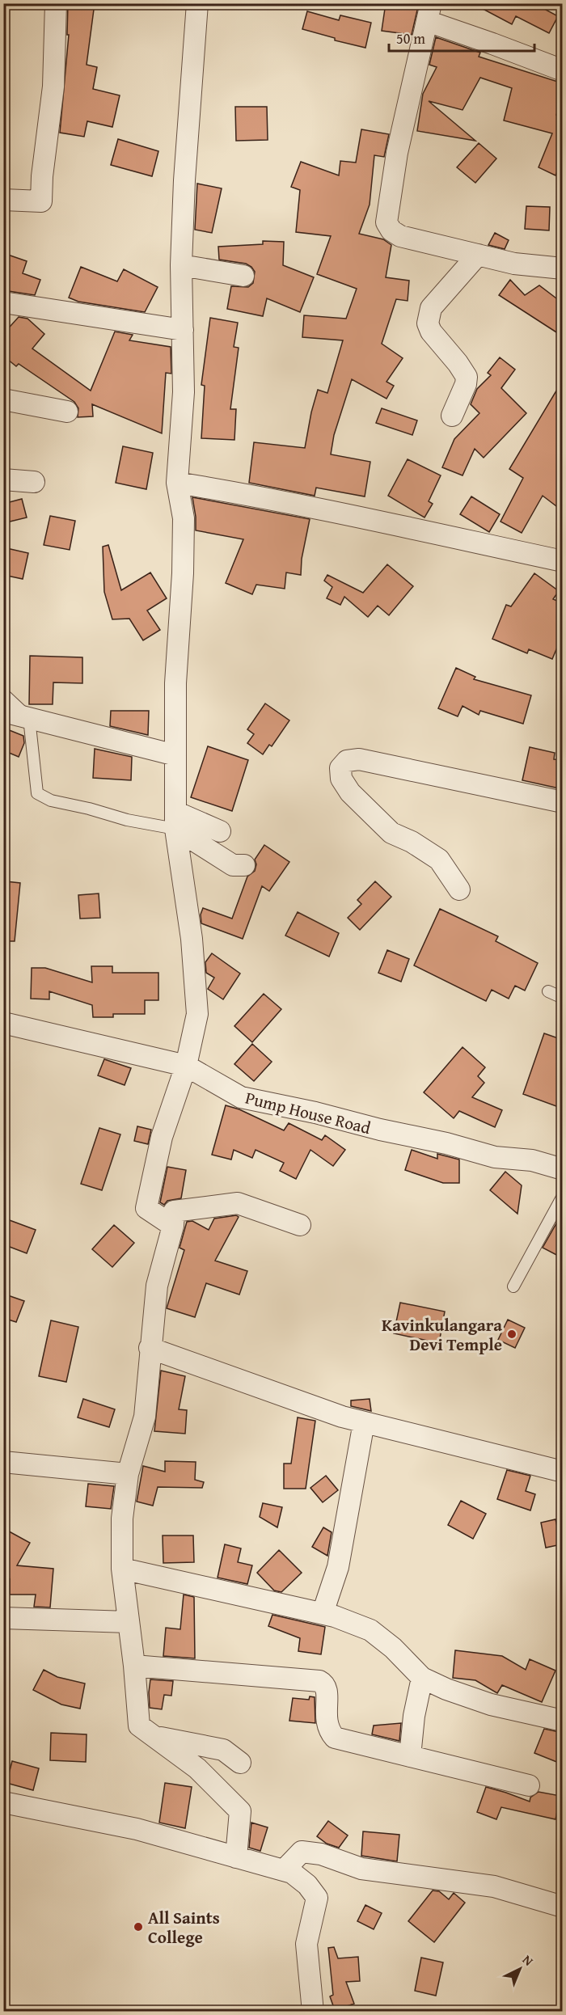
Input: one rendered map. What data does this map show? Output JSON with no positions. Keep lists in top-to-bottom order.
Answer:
{
  "streets": {
    "street": ["Pump House Road"]
  },
  "places": ["Kavinkulangara Devi Temple", "All Saints College"],
  "scale_bar": "50 m",
  "north": "top right"
}
